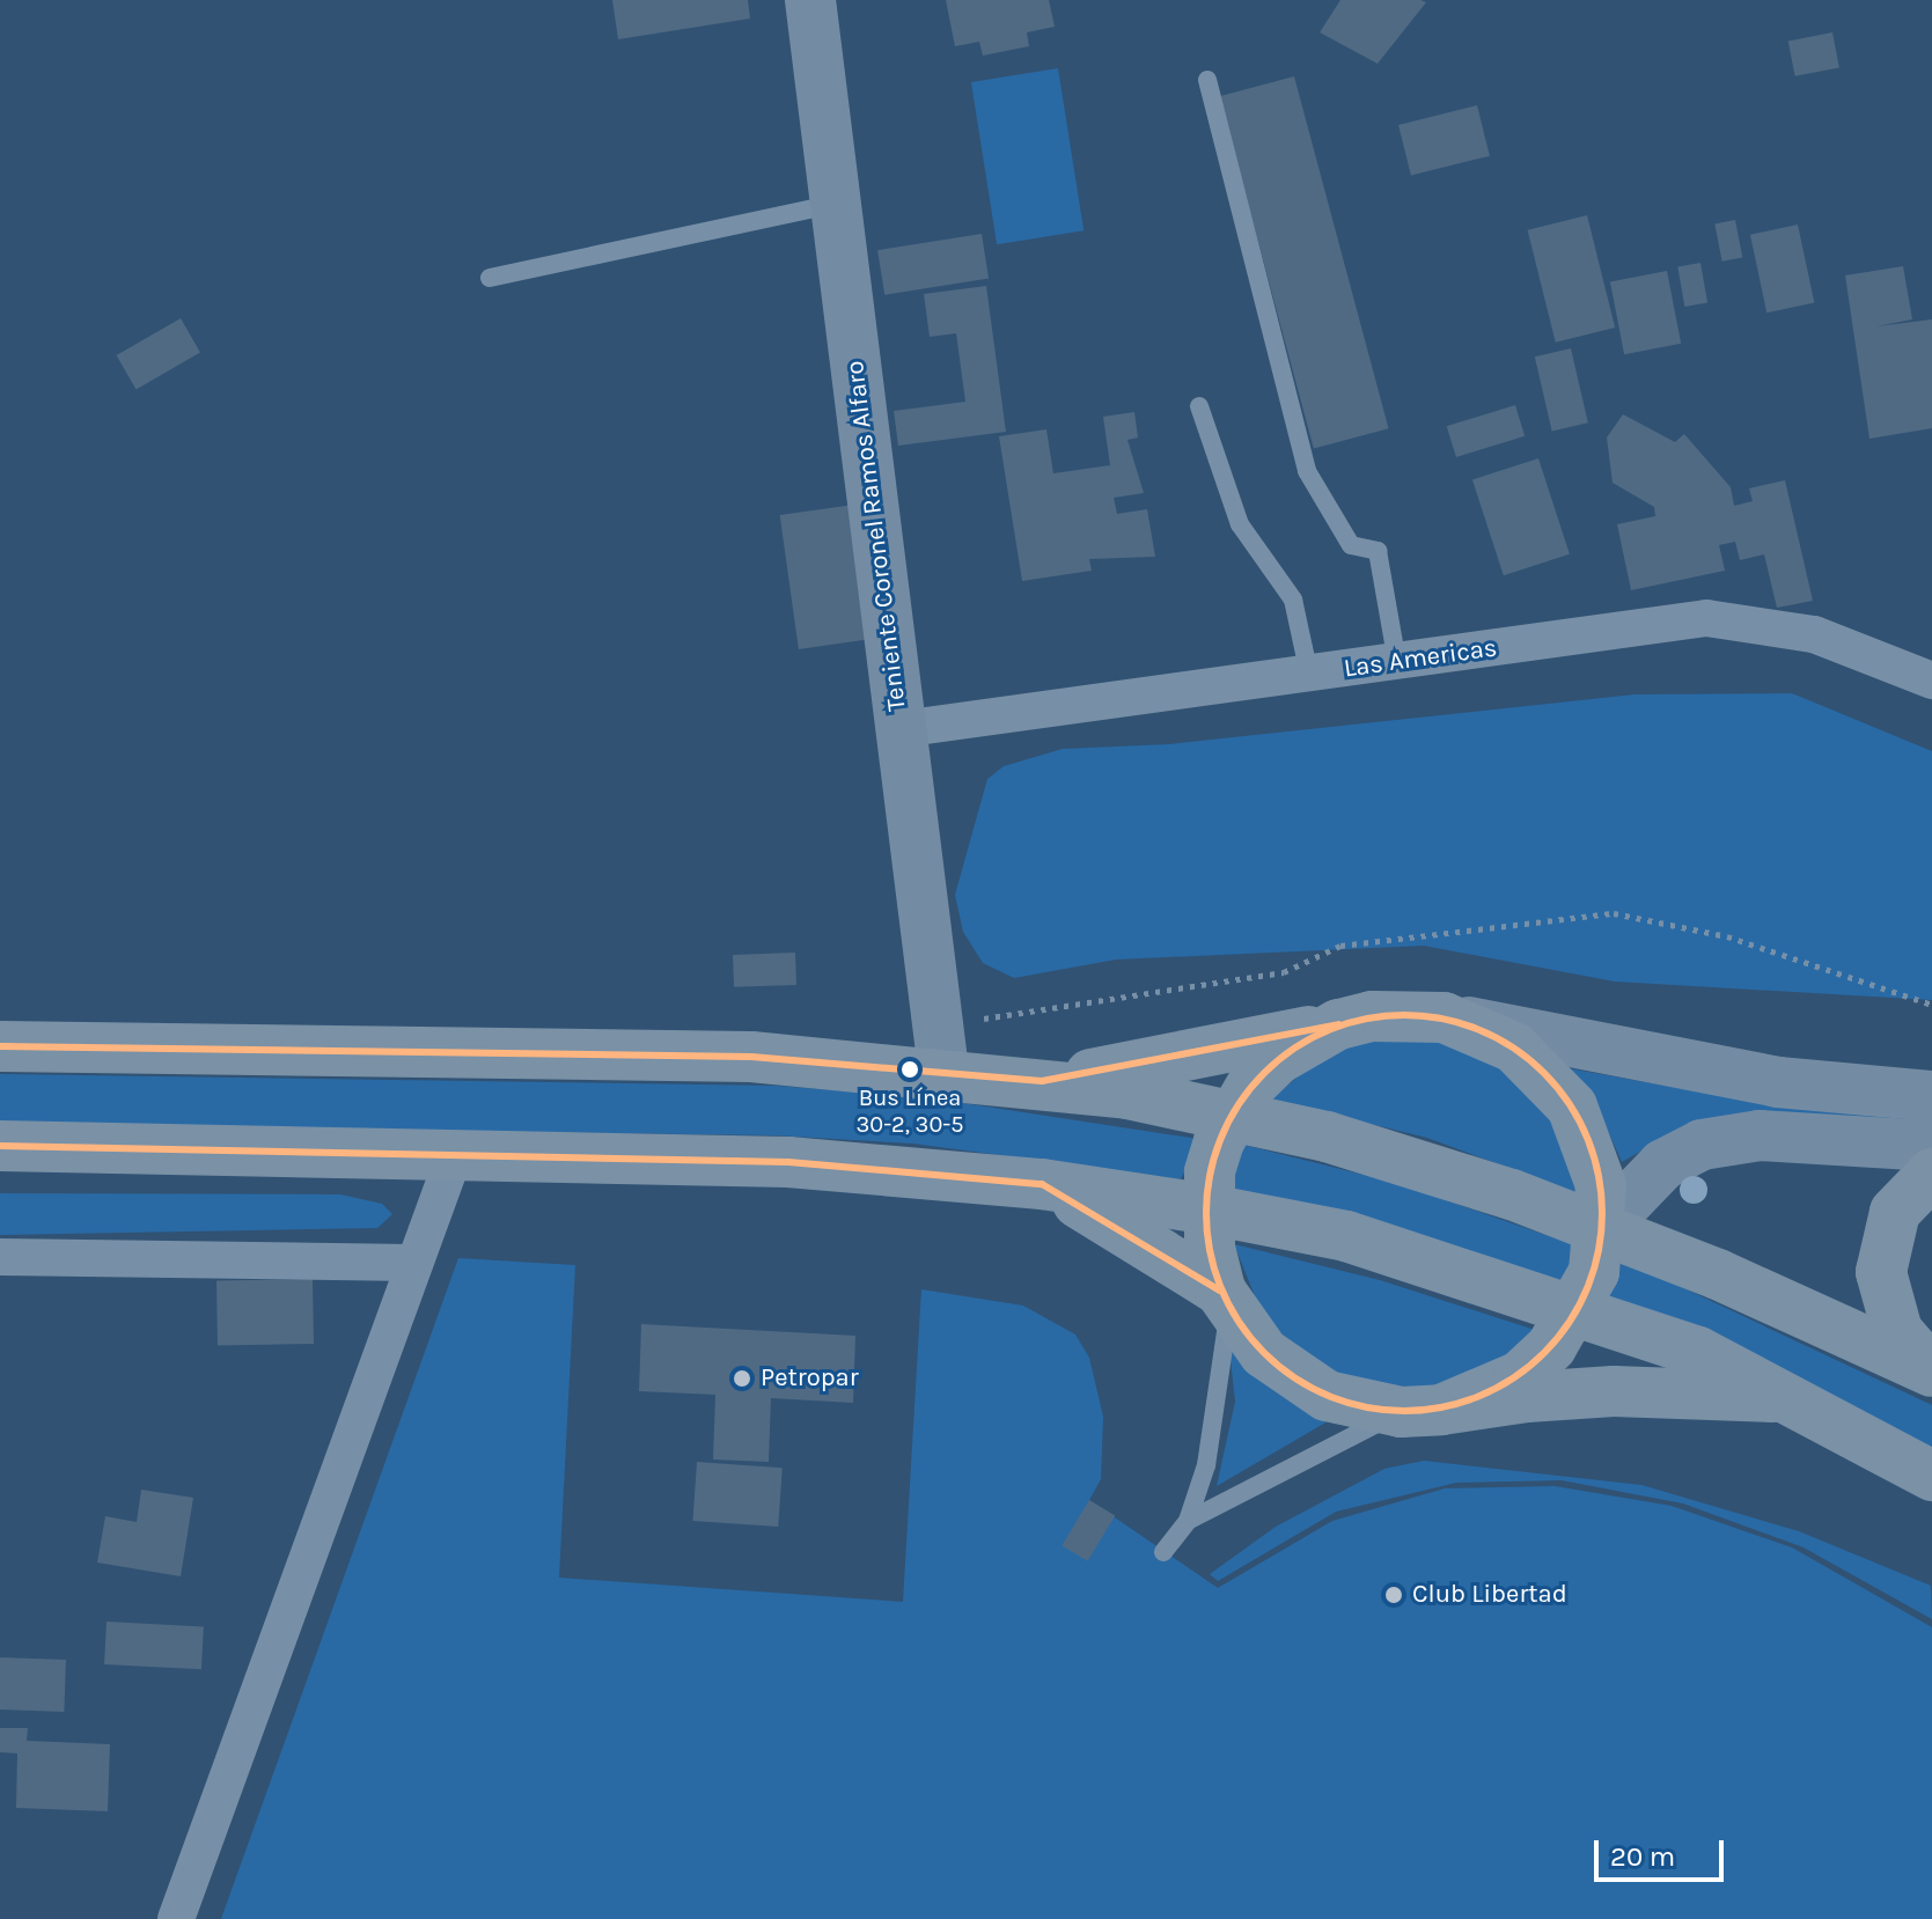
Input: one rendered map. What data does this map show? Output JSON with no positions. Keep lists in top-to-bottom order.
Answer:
{
  "streets": {
    "street": ["Teniente Coronel Ramos Alfaro", "Las Americas"]
  },
  "crossings": [
    ["Teniente Coronel Ramos Alfaro", "Las Americas"]
  ],
  "places": ["Bus Línea 30-2, 30-5", "Petropar", "Club Libertad"],
  "scale_bar": "20 m"
}
